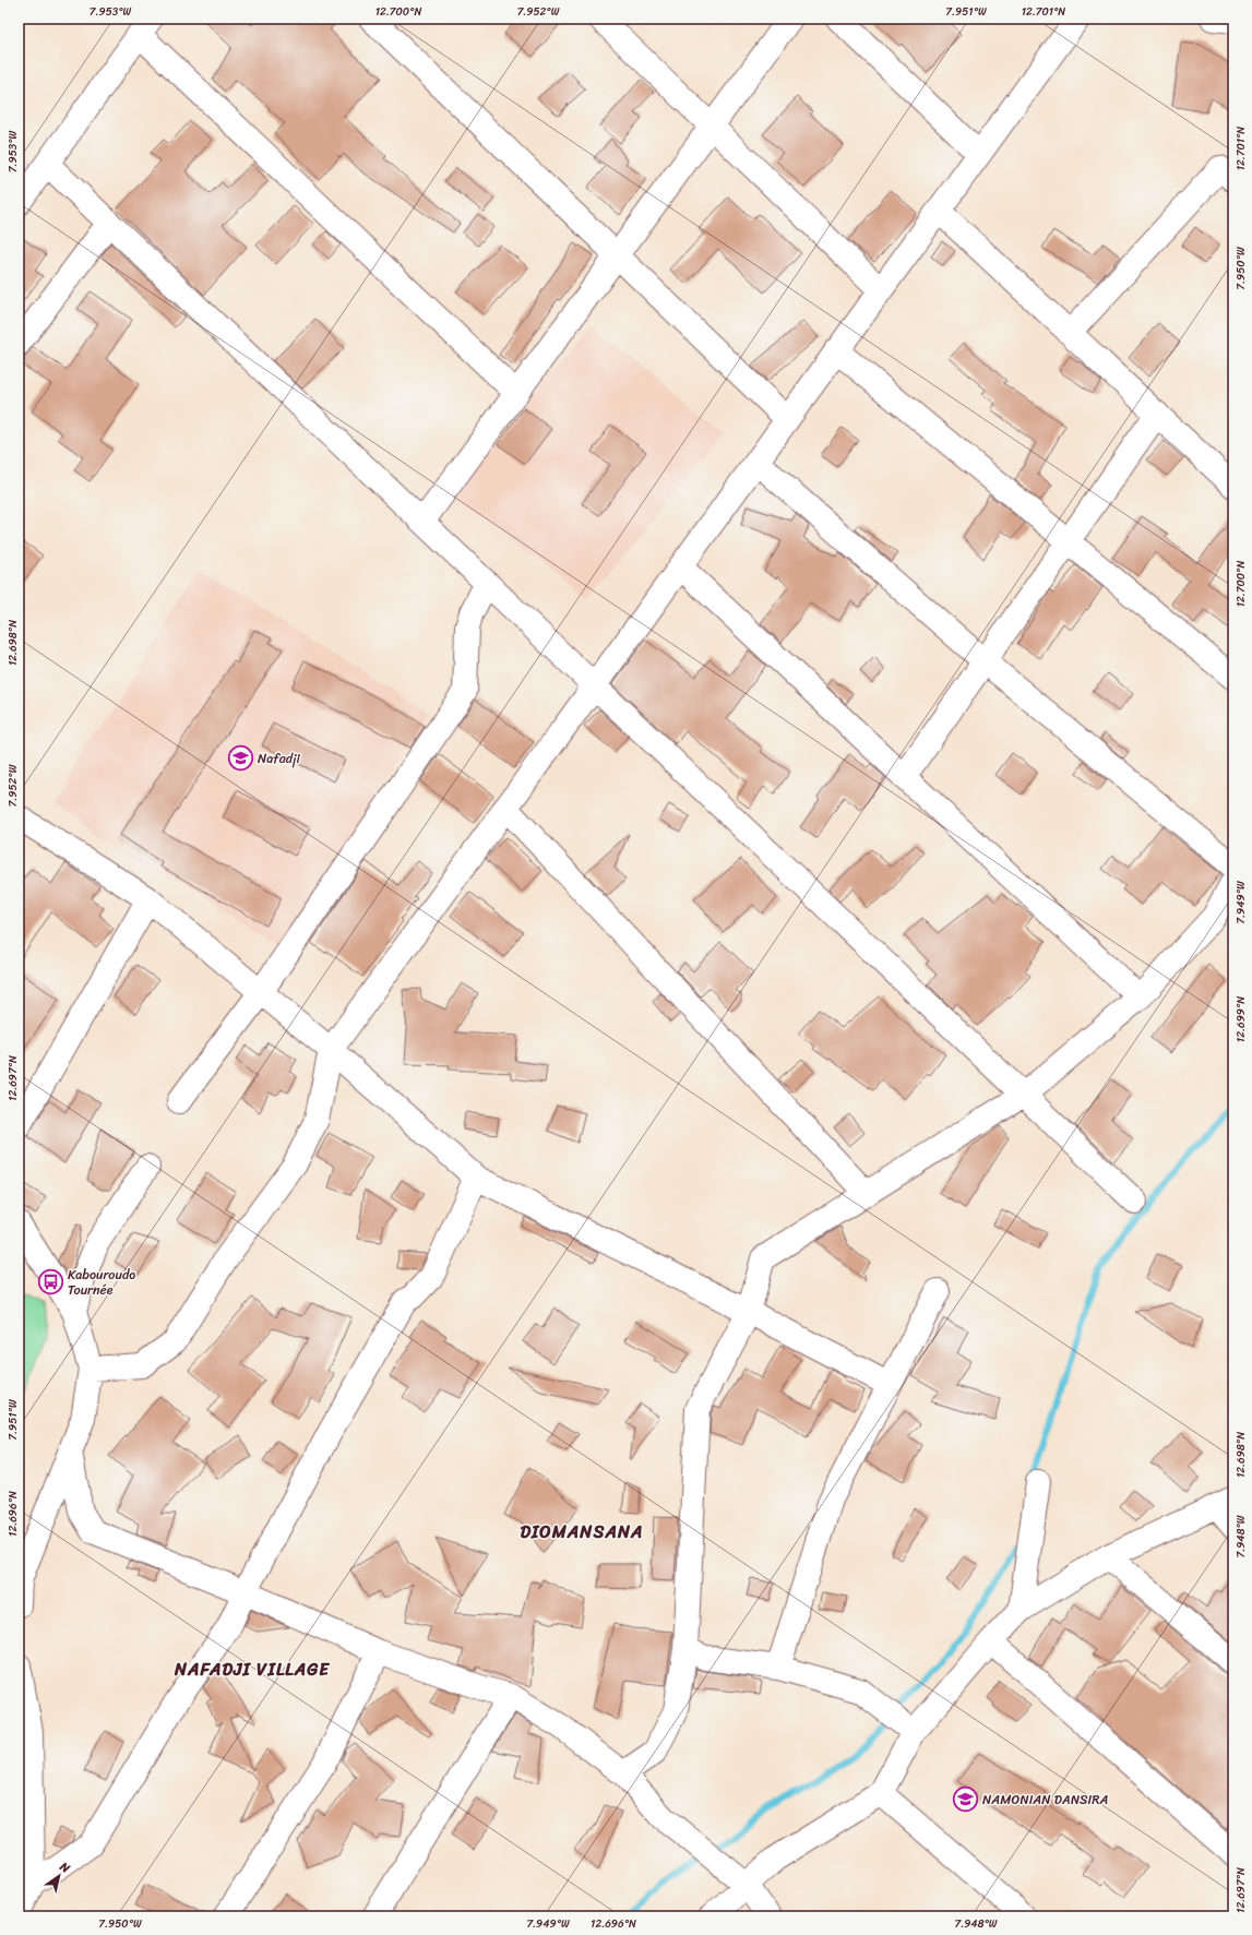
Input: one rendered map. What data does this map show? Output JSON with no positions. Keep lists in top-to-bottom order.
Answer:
{
  "districts": ["DIOMANSANA", "NAFADJI VILLAGE"],
  "places": {
    "school or university": ["Nafadji", "NAMONIAN DANSIRA"],
    "bus stop": ["Kabouroudo Tournée"]
  },
  "north": "top right",
  "coordinates": [
    "7.953°W",
    "12.700°N",
    "7.952°W",
    "7.951°W",
    "12.701°N",
    "7.950°W",
    "12.698°N",
    "7.949°W",
    "12.699°N",
    "12.697°N",
    "12.696°N",
    "7.948°W"
  ]
}
